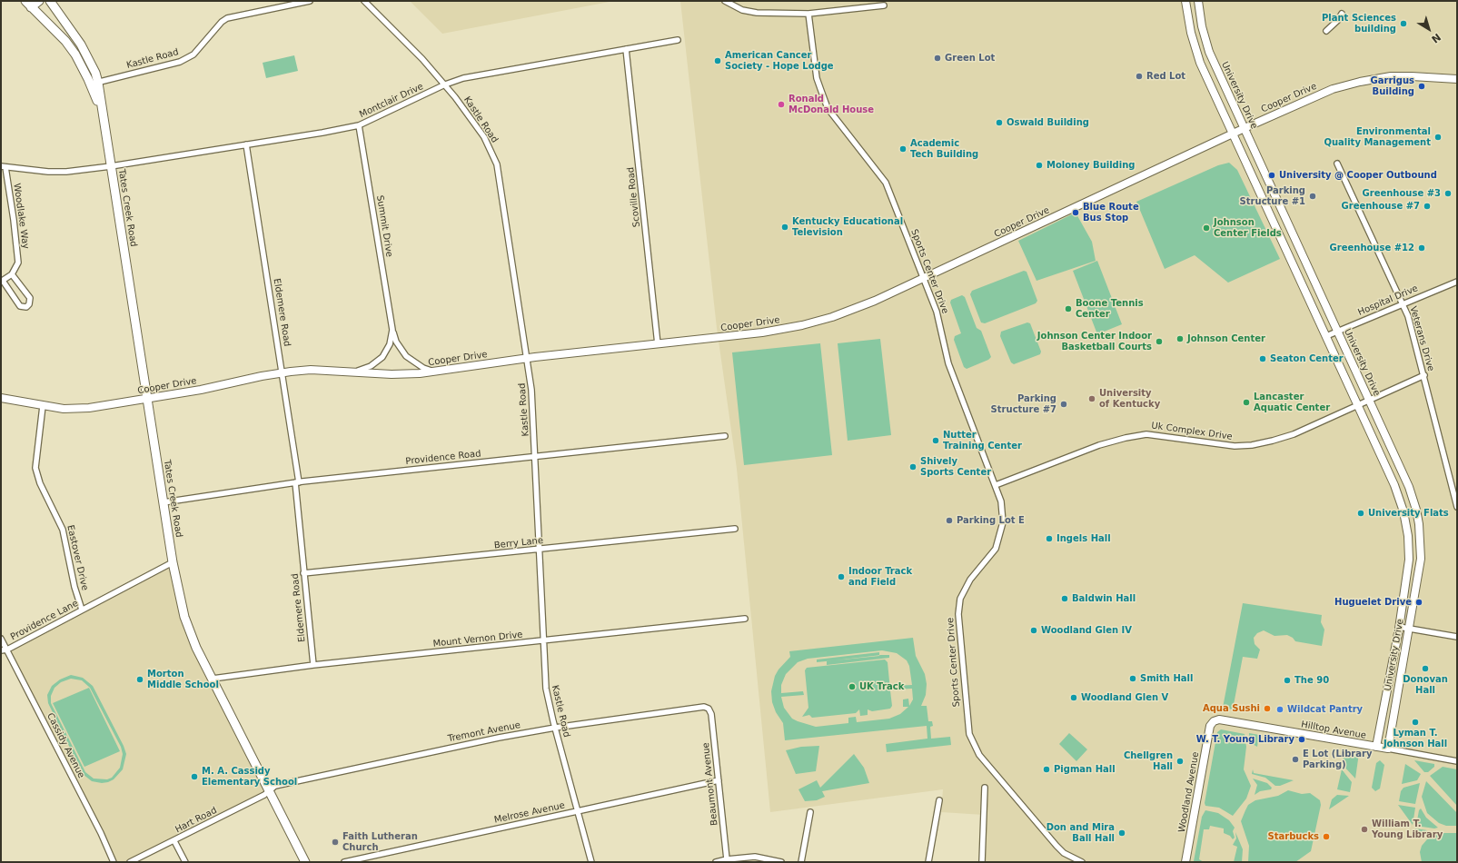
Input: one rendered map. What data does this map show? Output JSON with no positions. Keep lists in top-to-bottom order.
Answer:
{
  "streets": {
    "main road": ["Tates Creek Road"],
    "street": [
      "Kastle Road",
      "University Drive",
      "Cooper Drive",
      "Montclair Drive",
      "Scoville Road",
      "Woodlake Way",
      "Summit Drive",
      "Sports Center Drive",
      "Hospital Drive",
      "Eldemere Road",
      "Veterans Drive",
      "Uk Complex Drive",
      "Providence Road",
      "Berry Lane",
      "Eastover Drive",
      "Providence Lane",
      "Mount Vernon Drive",
      "Hilltop Avenue",
      "Tremont Avenue",
      "Cassidy Avenue",
      "Beaumont Avenue",
      "Woodland Avenue",
      "Melrose Avenue",
      "Hart Road"
    ]
  },
  "crossings": [
    ["Kastle Road", "Cooper Drive"],
    ["Kastle Road", "Montclair Drive"],
    ["Kastle Road", "Tates Creek Road"],
    ["Kastle Road", "Providence Road"],
    ["Kastle Road", "Berry Lane"],
    ["Kastle Road", "Mount Vernon Drive"],
    ["Kastle Road", "Tremont Avenue"],
    ["Kastle Road", "Melrose Avenue"],
    ["University Drive", "Cooper Drive"],
    ["University Drive", "Hospital Drive"],
    ["University Drive", "Uk Complex Drive"],
    ["University Drive", "Hilltop Avenue"],
    ["Cooper Drive", "Scoville Road"],
    ["Cooper Drive", "Tates Creek Road"],
    ["Cooper Drive", "Summit Drive"],
    ["Cooper Drive", "Sports Center Drive"],
    ["Cooper Drive", "Eldemere Road"],
    ["Cooper Drive", "Eastover Drive"],
    ["Montclair Drive", "Scoville Road"],
    ["Montclair Drive", "Tates Creek Road"],
    ["Montclair Drive", "Woodlake Way"],
    ["Montclair Drive", "Summit Drive"],
    ["Montclair Drive", "Eldemere Road"],
    ["Tates Creek Road", "Providence Road"],
    ["Tates Creek Road", "Providence Lane"],
    ["Tates Creek Road", "Mount Vernon Drive"],
    ["Tates Creek Road", "Tremont Avenue"],
    ["Tates Creek Road", "Hart Road"],
    ["Sports Center Drive", "Uk Complex Drive"],
    ["Hospital Drive", "Veterans Drive"],
    ["Eldemere Road", "Providence Road"],
    ["Eldemere Road", "Berry Lane"],
    ["Eldemere Road", "Mount Vernon Drive"],
    ["Veterans Drive", "Uk Complex Drive"],
    ["Eastover Drive", "Providence Lane"],
    ["Providence Lane", "Cassidy Avenue"],
    ["Hilltop Avenue", "Woodland Avenue"],
    ["Tremont Avenue", "Beaumont Avenue"],
    ["Tremont Avenue", "Hart Road"],
    ["Beaumont Avenue", "Melrose Avenue"]
  ],
  "places": [
    "Plant Sciences building",
    "Green Lot",
    "American Cancer Society - Hope Lodge",
    "Red Lot",
    "Garrigus Building",
    "Ronald McDonald House",
    "Oswald Building",
    "Environmental Quality Management",
    "Academic Tech Building",
    "Moloney Building",
    "University @ Cooper Outbound",
    "Greenhouse #3",
    "Parking Structure #1",
    "Greenhouse #7",
    "Blue Route Bus Stop",
    "Kentucky Educational Television",
    "Johnson Center Fields",
    "Greenhouse #12",
    "Boone Tennis Center",
    "Johnson Center",
    "Johnson Center Indoor Basketball Courts",
    "Seaton Center",
    "University of Kentucky",
    "Lancaster Aquatic Center",
    "Parking Structure #7",
    "Nutter Training Center",
    "Shively Sports Center",
    "University Flats",
    "Parking Lot E",
    "Ingels Hall",
    "Indoor Track and Field",
    "Baldwin Hall",
    "Huguelet Drive",
    "Woodland Glen IV",
    "Donovan Hall",
    "Smith Hall",
    "Morton Middle School",
    "The 90",
    "UK Track",
    "Woodland Glen V",
    "Aqua Sushi",
    "Wildcat Pantry",
    "Lyman T. Johnson Hall",
    "W. T. Young Library",
    "E Lot (Library Parking)",
    "Chellgren Hall",
    "Pigman Hall",
    "M. A. Cassidy Elementary School",
    "William T. Young Library",
    "Don and Mira Ball Hall",
    "Starbucks",
    "Faith Lutheran Church"
  ],
  "north": "bottom right"
}
